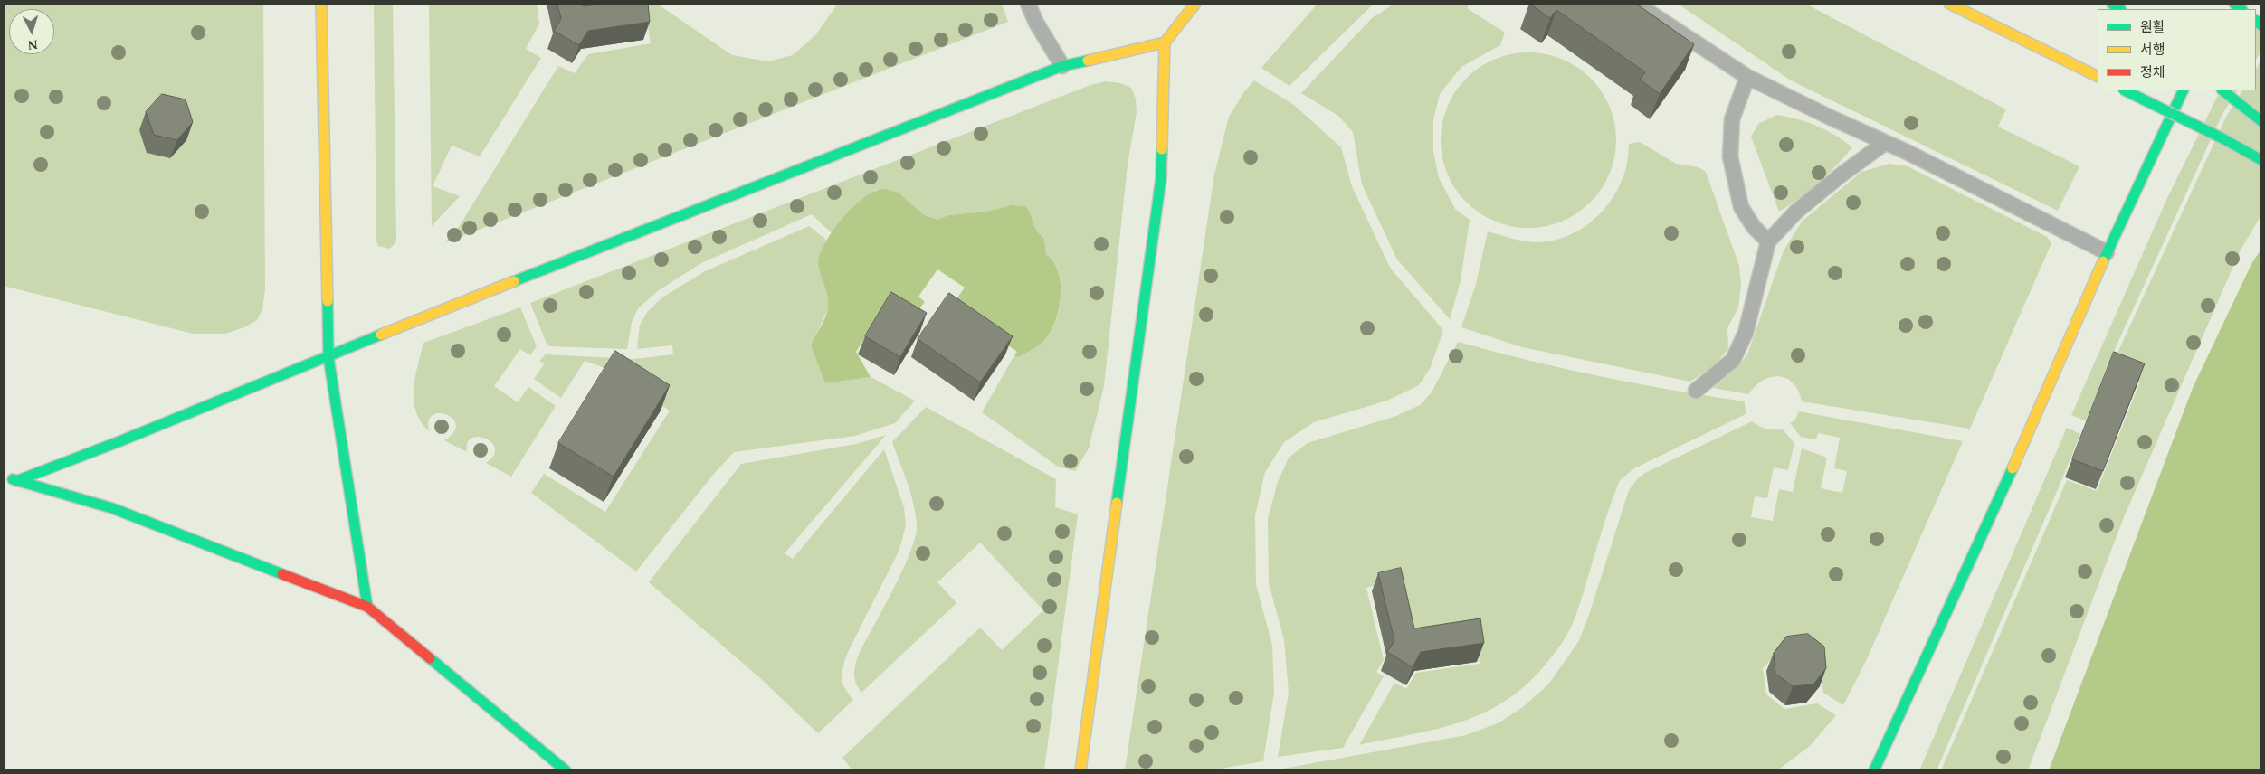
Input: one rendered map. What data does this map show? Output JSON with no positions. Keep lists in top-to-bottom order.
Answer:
{
  "legend": ["원활", "서행", "정체"],
  "north": "bottom"
}
